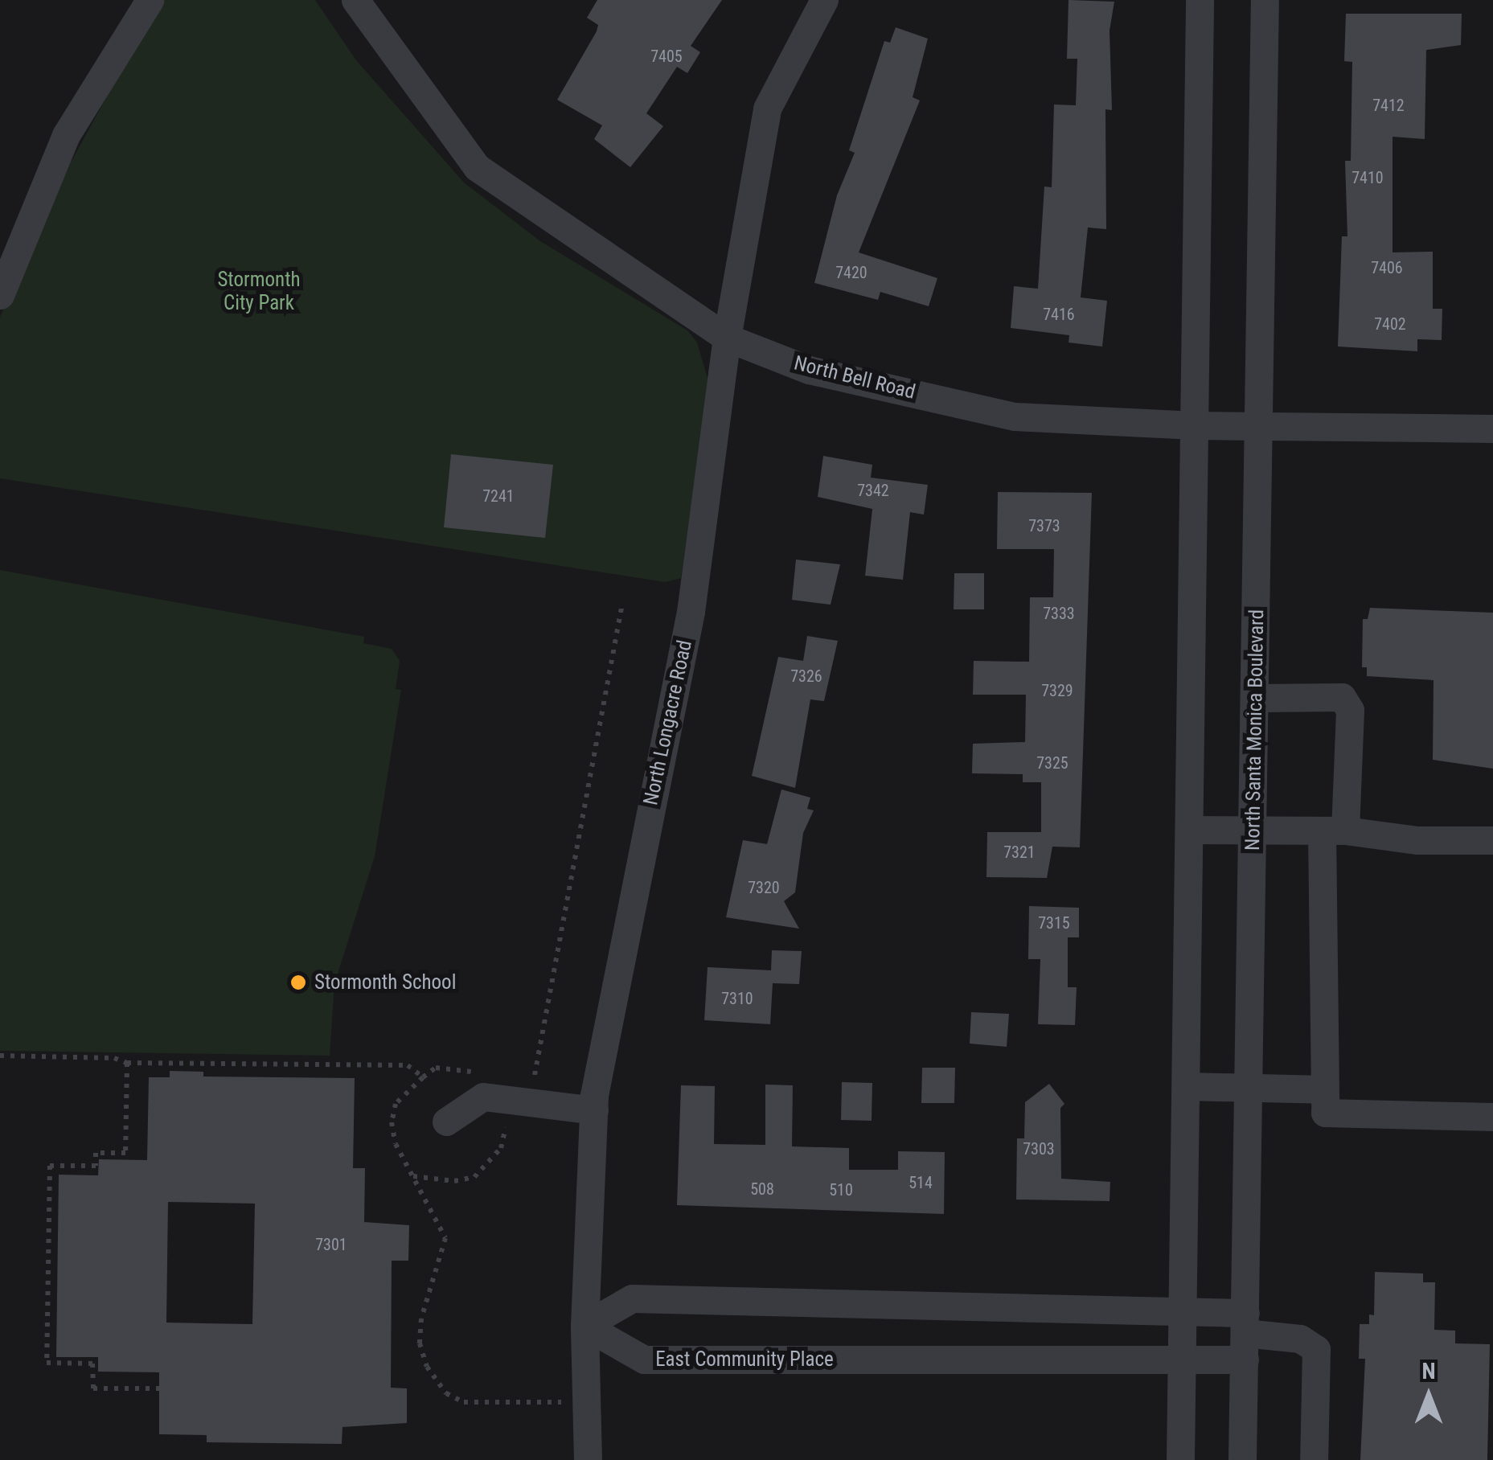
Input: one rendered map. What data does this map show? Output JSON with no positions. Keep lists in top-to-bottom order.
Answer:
{
  "streets": {
    "street": [
      "North Bell Road",
      "North Longacre Road",
      "North Santa Monica Boulevard",
      "East Community Place"
    ]
  },
  "crossings": [
    ["North Bell Road", "North Longacre Road"],
    ["North Bell Road", "North Santa Monica Boulevard"],
    ["North Longacre Road", "East Community Place"],
    ["North Santa Monica Boulevard", "East Community Place"]
  ],
  "parks": ["Stormonth City Park"],
  "places": ["Stormonth School"],
  "house_numbers": [
    "7405",
    "7412",
    "7410",
    "7406",
    "7420",
    "7416",
    "7402",
    "7342",
    "7241",
    "7373",
    "7333",
    "7326",
    "7329",
    "7325",
    "7321",
    "7320",
    "7315",
    "7310",
    "7303",
    "514",
    "508",
    "510",
    "7301"
  ],
  "north": "top"
}
